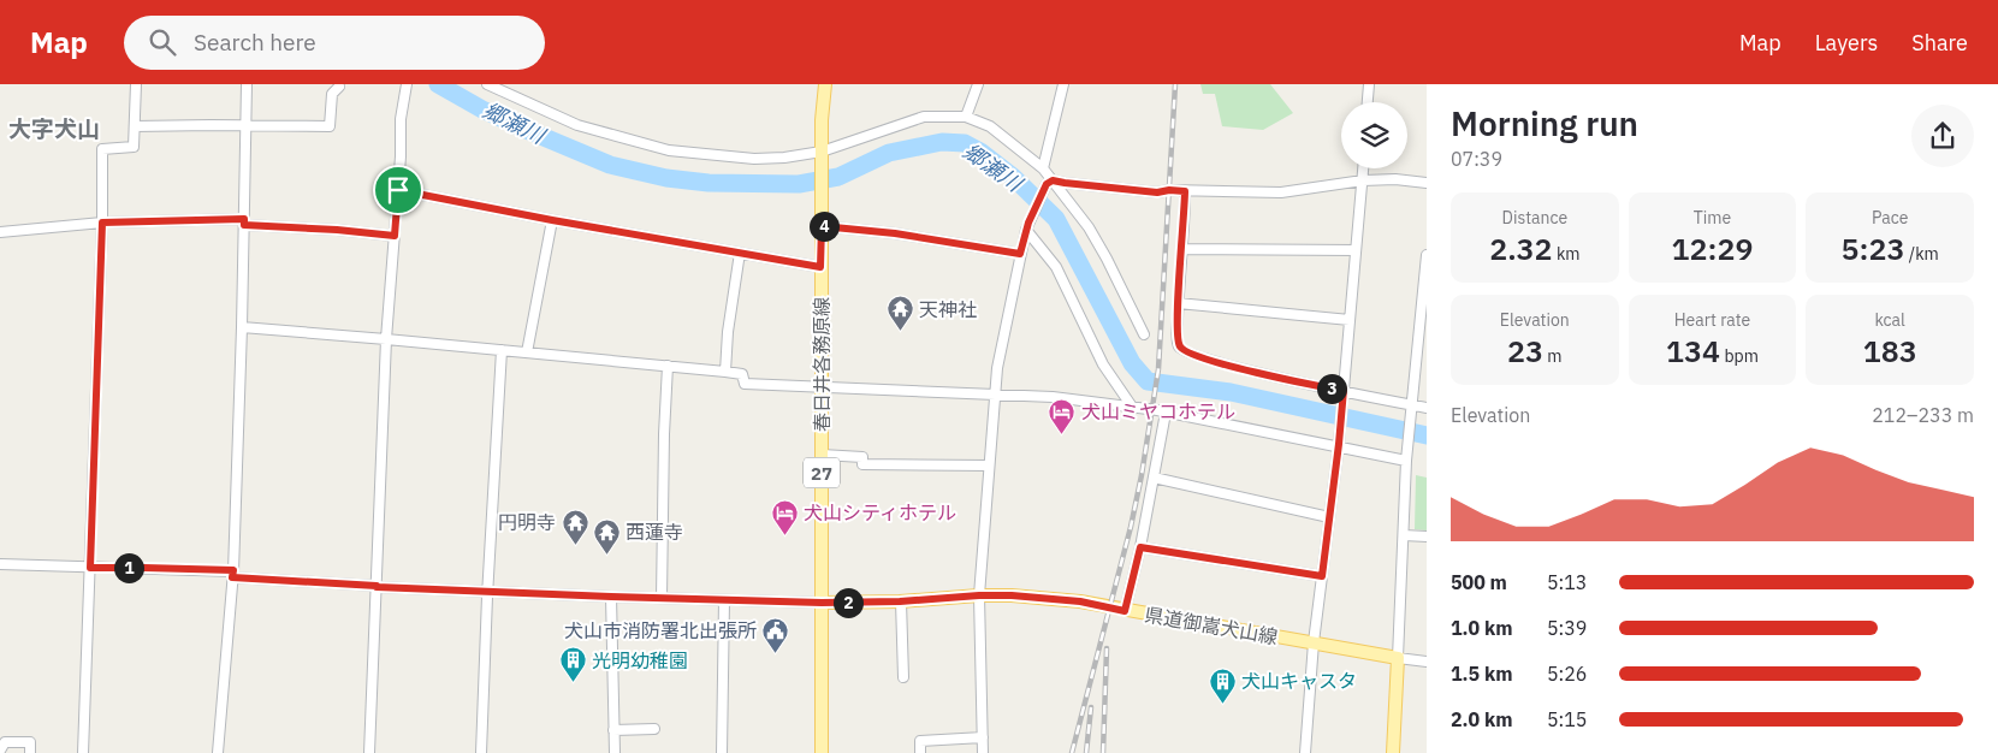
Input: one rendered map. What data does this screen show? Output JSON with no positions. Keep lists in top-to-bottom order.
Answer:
{
  "streets": {
    "main road": ["春日井各務原線", "27", "県道御嵩犬山線"]
  },
  "crossings": [
    ["春日井各務原線", "県道御嵩犬山線"]
  ],
  "districts": ["大字犬山"],
  "water": ["郷瀬川"],
  "places": {
    "temple": ["天神社", "円明寺", "西蓮寺"],
    "hotel": ["犬山ミヤコホテル", "犬山シティホテル"],
    "public building": ["犬山市消防署北出張所"],
    "building": ["光明幼稚園", "犬山キャスタ"]
  },
  "page": {
    "header": "Map",
    "search": "Search here",
    "nav": ["Map", "Layers", "Share"],
    "heading": ["Morning run", "07:39"],
    "stats": [
      ["Distance", "2.32 km"],
      ["Time", "12:29"],
      ["Pace", "5:23 /km"],
      ["Elevation", "23 m"],
      ["Heart rate", "134 bpm"],
      ["kcal", "183"]
    ],
    "pins": [
      "4",
      "3",
      "1",
      "2"
    ],
    "chart": ["Elevation", "212–233 m"],
    "list": [
      {
        "name": "500 m",
        "note": "5:13"
      },
      {
        "name": "1.0 km",
        "note": "5:39"
      },
      {
        "name": "1.5 km",
        "note": "5:26"
      },
      {
        "name": "2.0 km",
        "note": "5:15"
      }
    ]
  }
}
